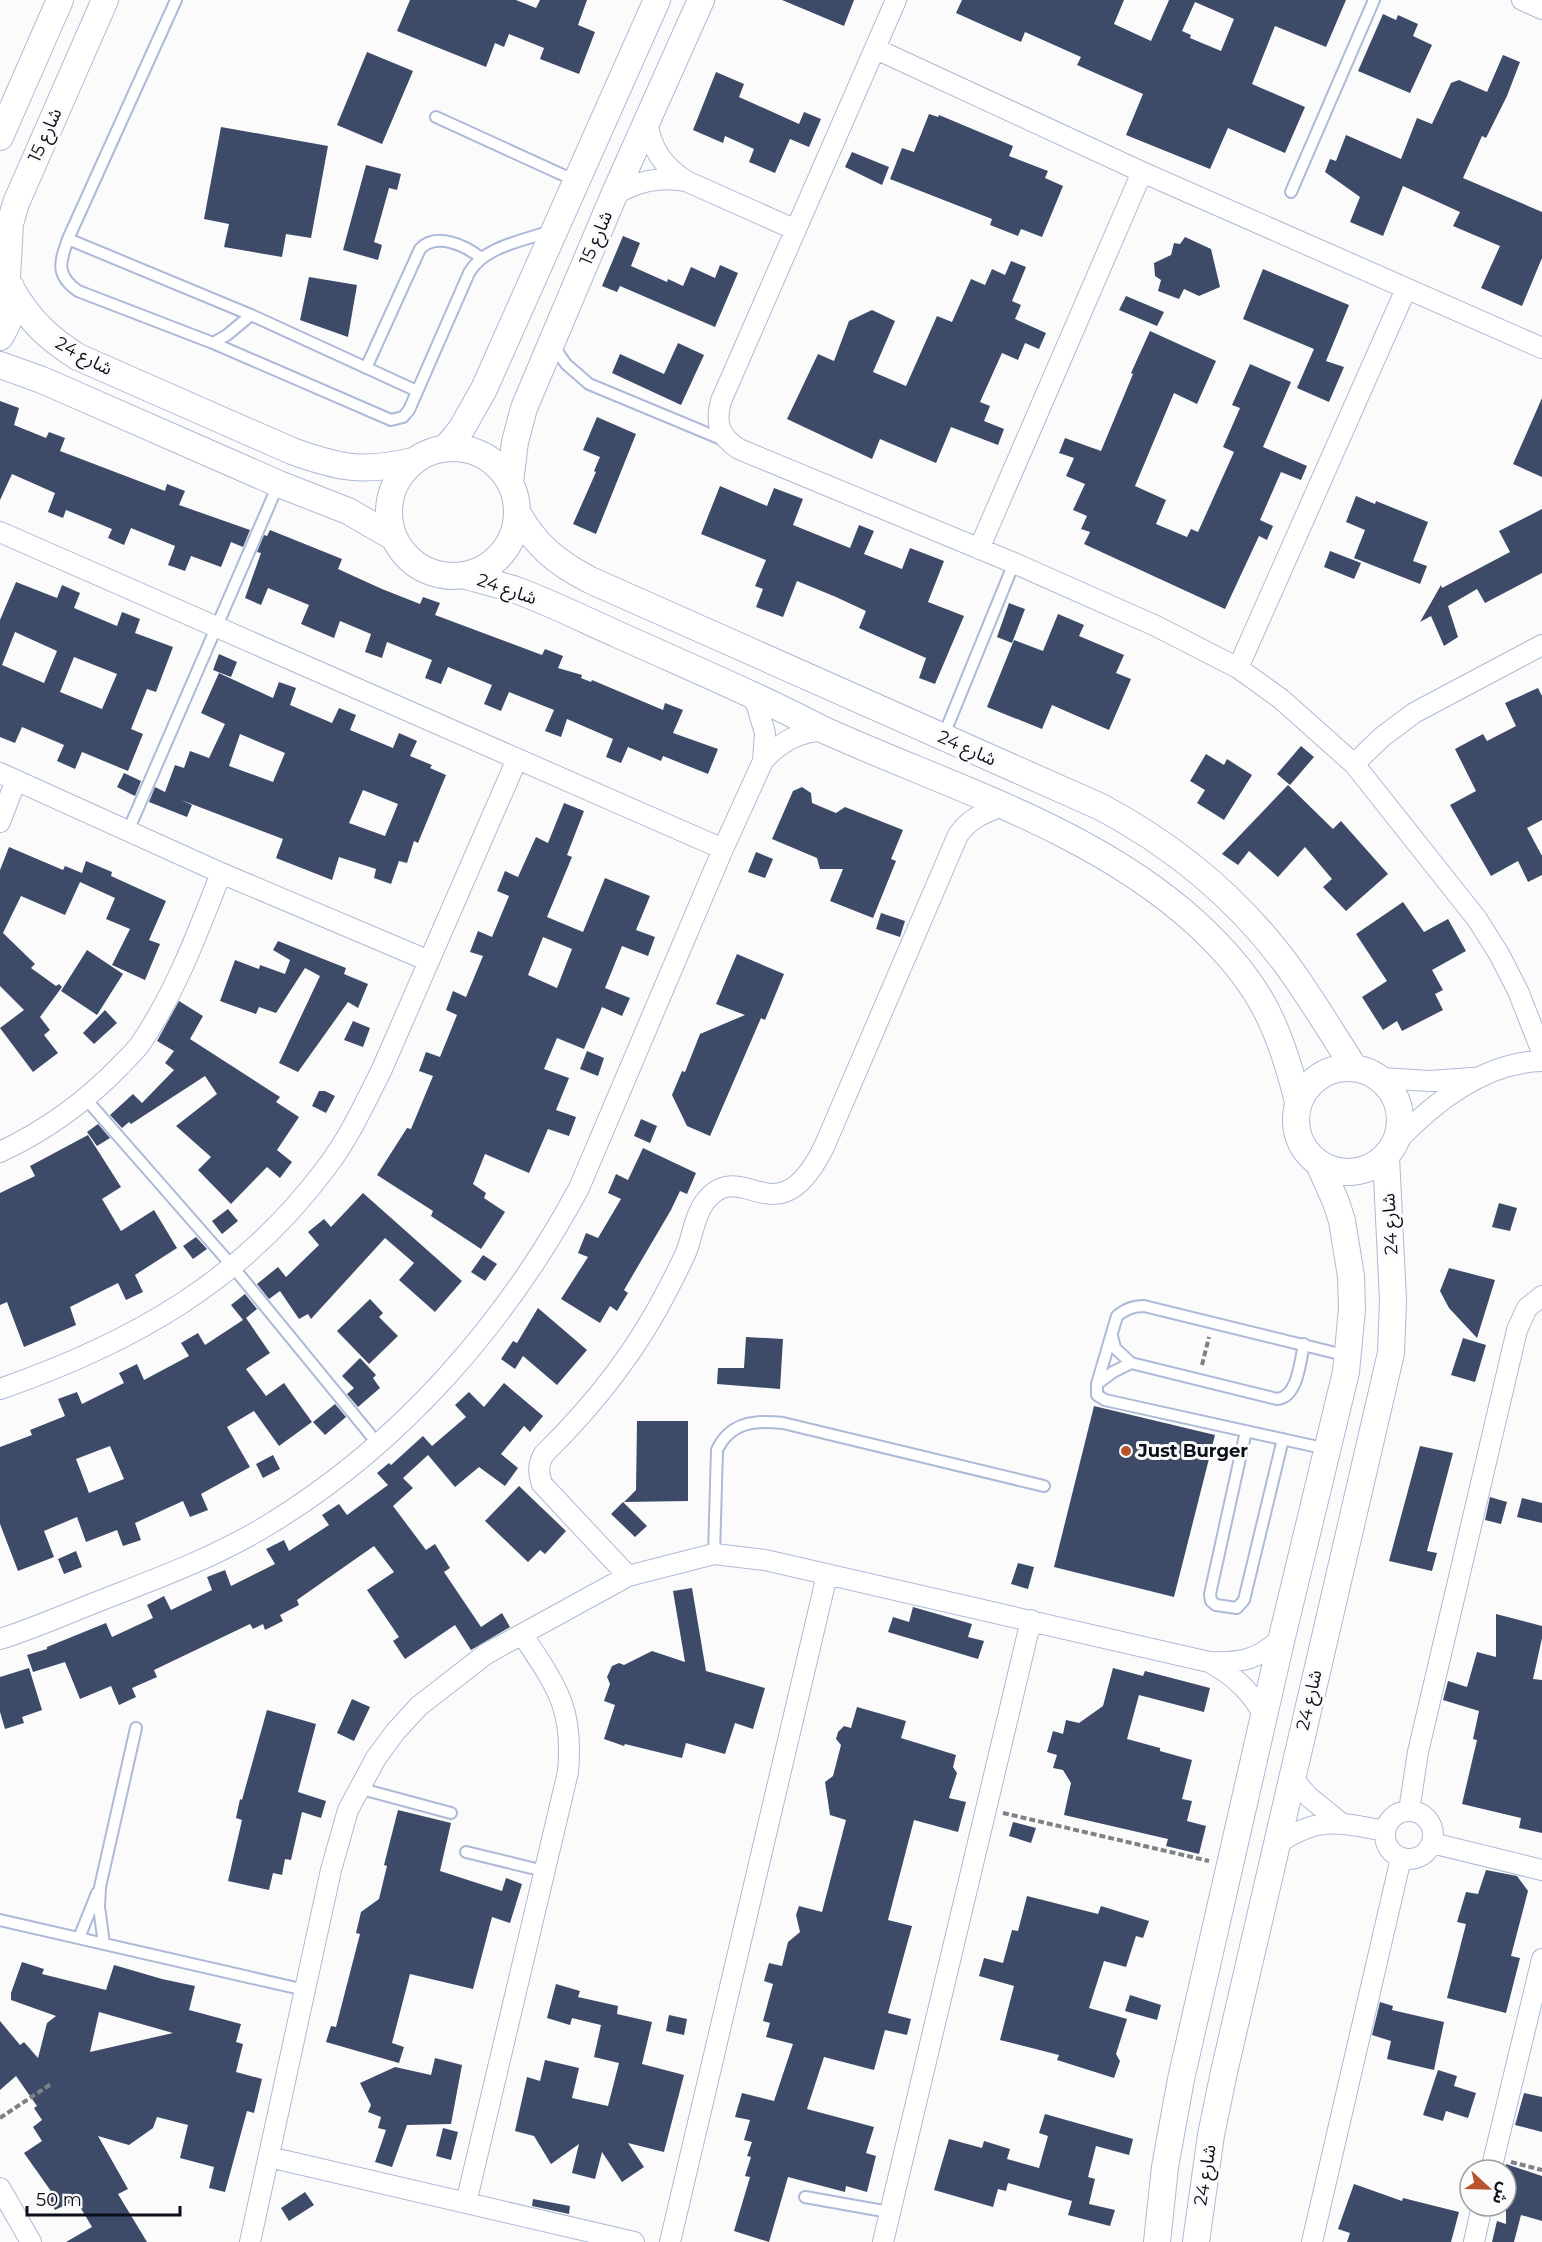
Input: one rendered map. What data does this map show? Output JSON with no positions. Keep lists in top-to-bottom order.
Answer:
{
  "streets": {
    "street": ["شارع 15", "شارع 24"]
  },
  "crossings": [
    ["شارع 15", "شارع 24"]
  ],
  "places": ["Just Burger"],
  "scale_bar": "50 m",
  "north": "right"
}
